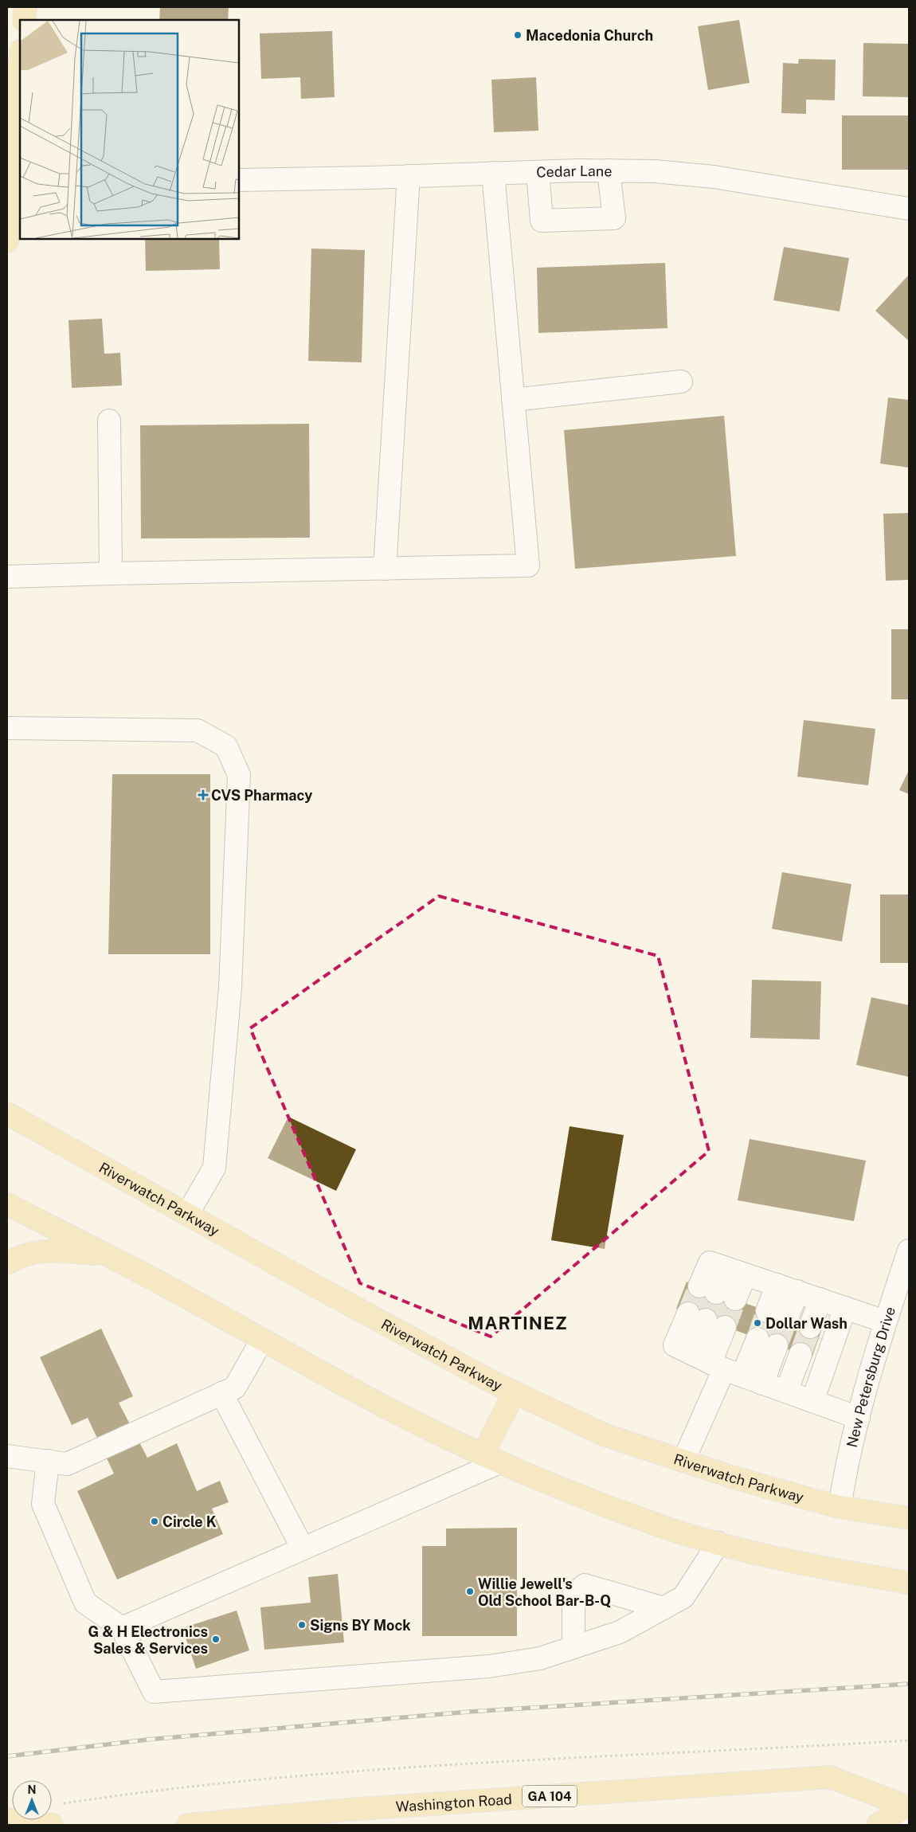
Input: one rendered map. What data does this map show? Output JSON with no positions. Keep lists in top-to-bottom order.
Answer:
{
  "streets": {
    "main road": ["Riverwatch Parkway", "GA 104", "Washington Road"],
    "street": ["Cedar Lane", "New Petersburg Drive"]
  },
  "crossings": [
    ["Riverwatch Parkway", "New Petersburg Drive"]
  ],
  "districts": ["MARTINEZ"],
  "places": {
    "other": [
      "Macedonia Church",
      "Dollar Wash",
      "Circle K",
      "Willie Jewell's Old School Bar-B-Q",
      "Signs BY Mock",
      "G & H Electronics Sales & Services"
    ],
    "health": ["CVS Pharmacy"]
  },
  "north": "top"
}
